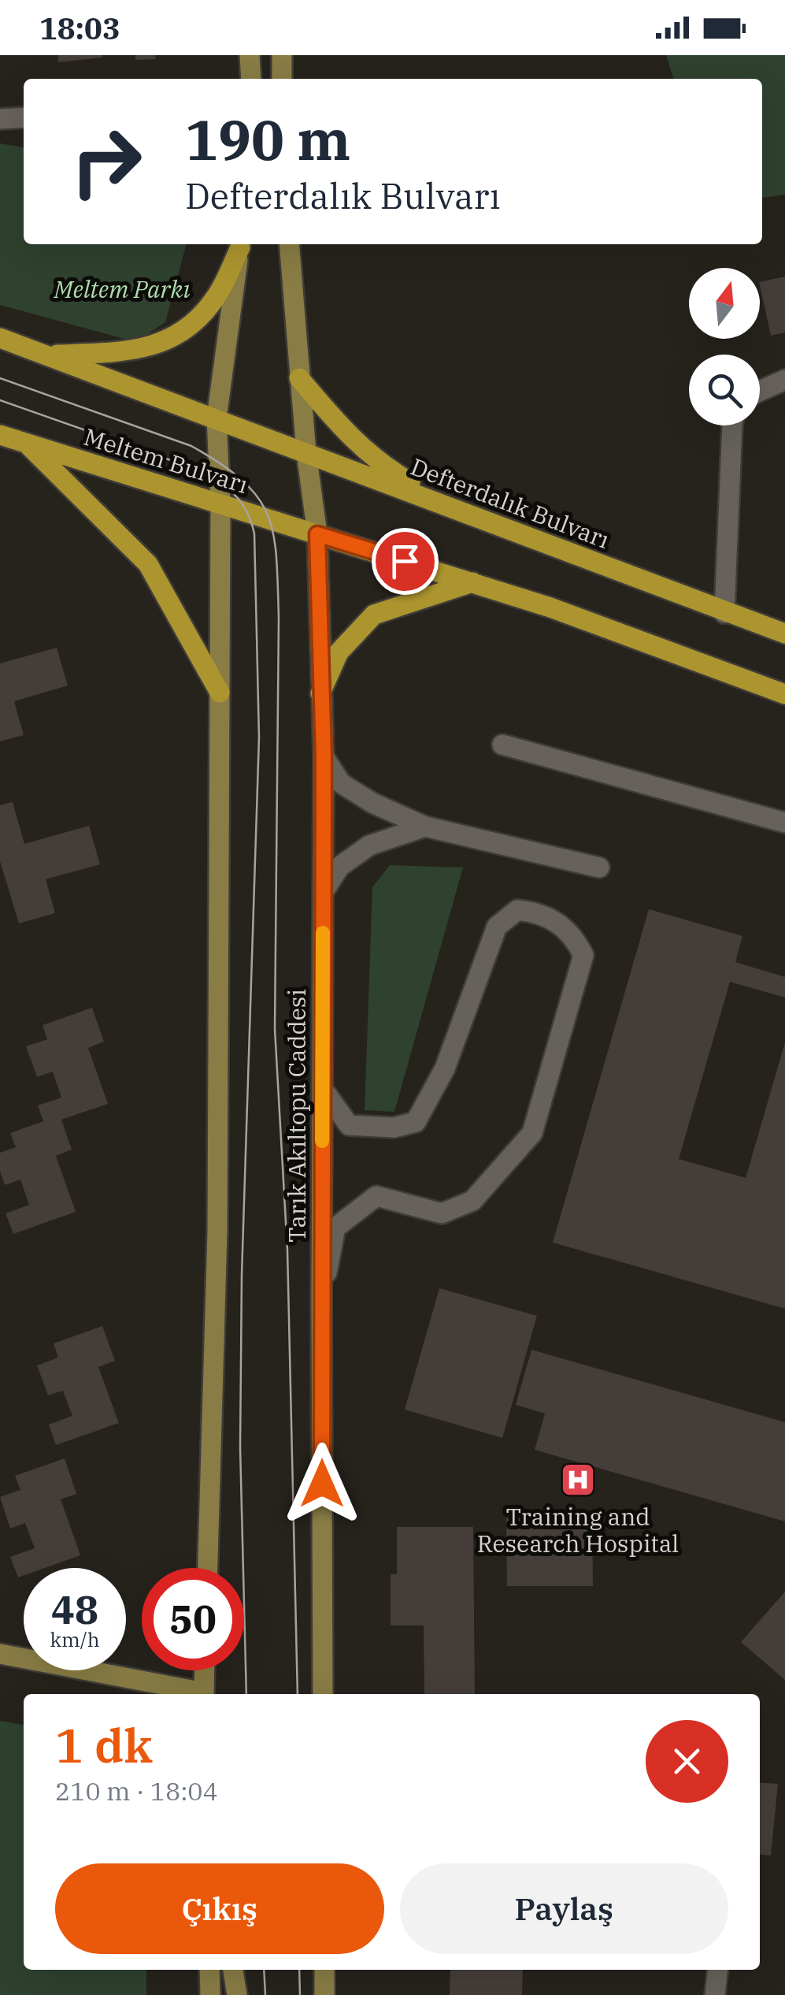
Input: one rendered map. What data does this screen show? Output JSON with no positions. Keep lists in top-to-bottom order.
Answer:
{
  "streets": {
    "main road": ["Meltem Bulvarı", "Defterdalık Bulvarı", "Tarık Akıltopu Caddesi"]
  },
  "crossings": [
    ["Meltem Bulvarı", "Tarık Akıltopu Caddesi"],
    ["Defterdalık Bulvarı", "Tarık Akıltopu Caddesi"]
  ],
  "parks": ["Meltem Parkı"],
  "places": {
    "hospital": ["Training and Research Hospital"]
  },
  "north": "top",
  "page": {
    "status": "18:03",
    "turn": ["190 m", "Defterdalık Bulvarı"],
    "speed": "48 km/h",
    "limit": "50",
    "heading": ["1 dk", "210 m · 18:04"],
    "buttons": ["Çıkış", "Paylaş"]
  }
}
